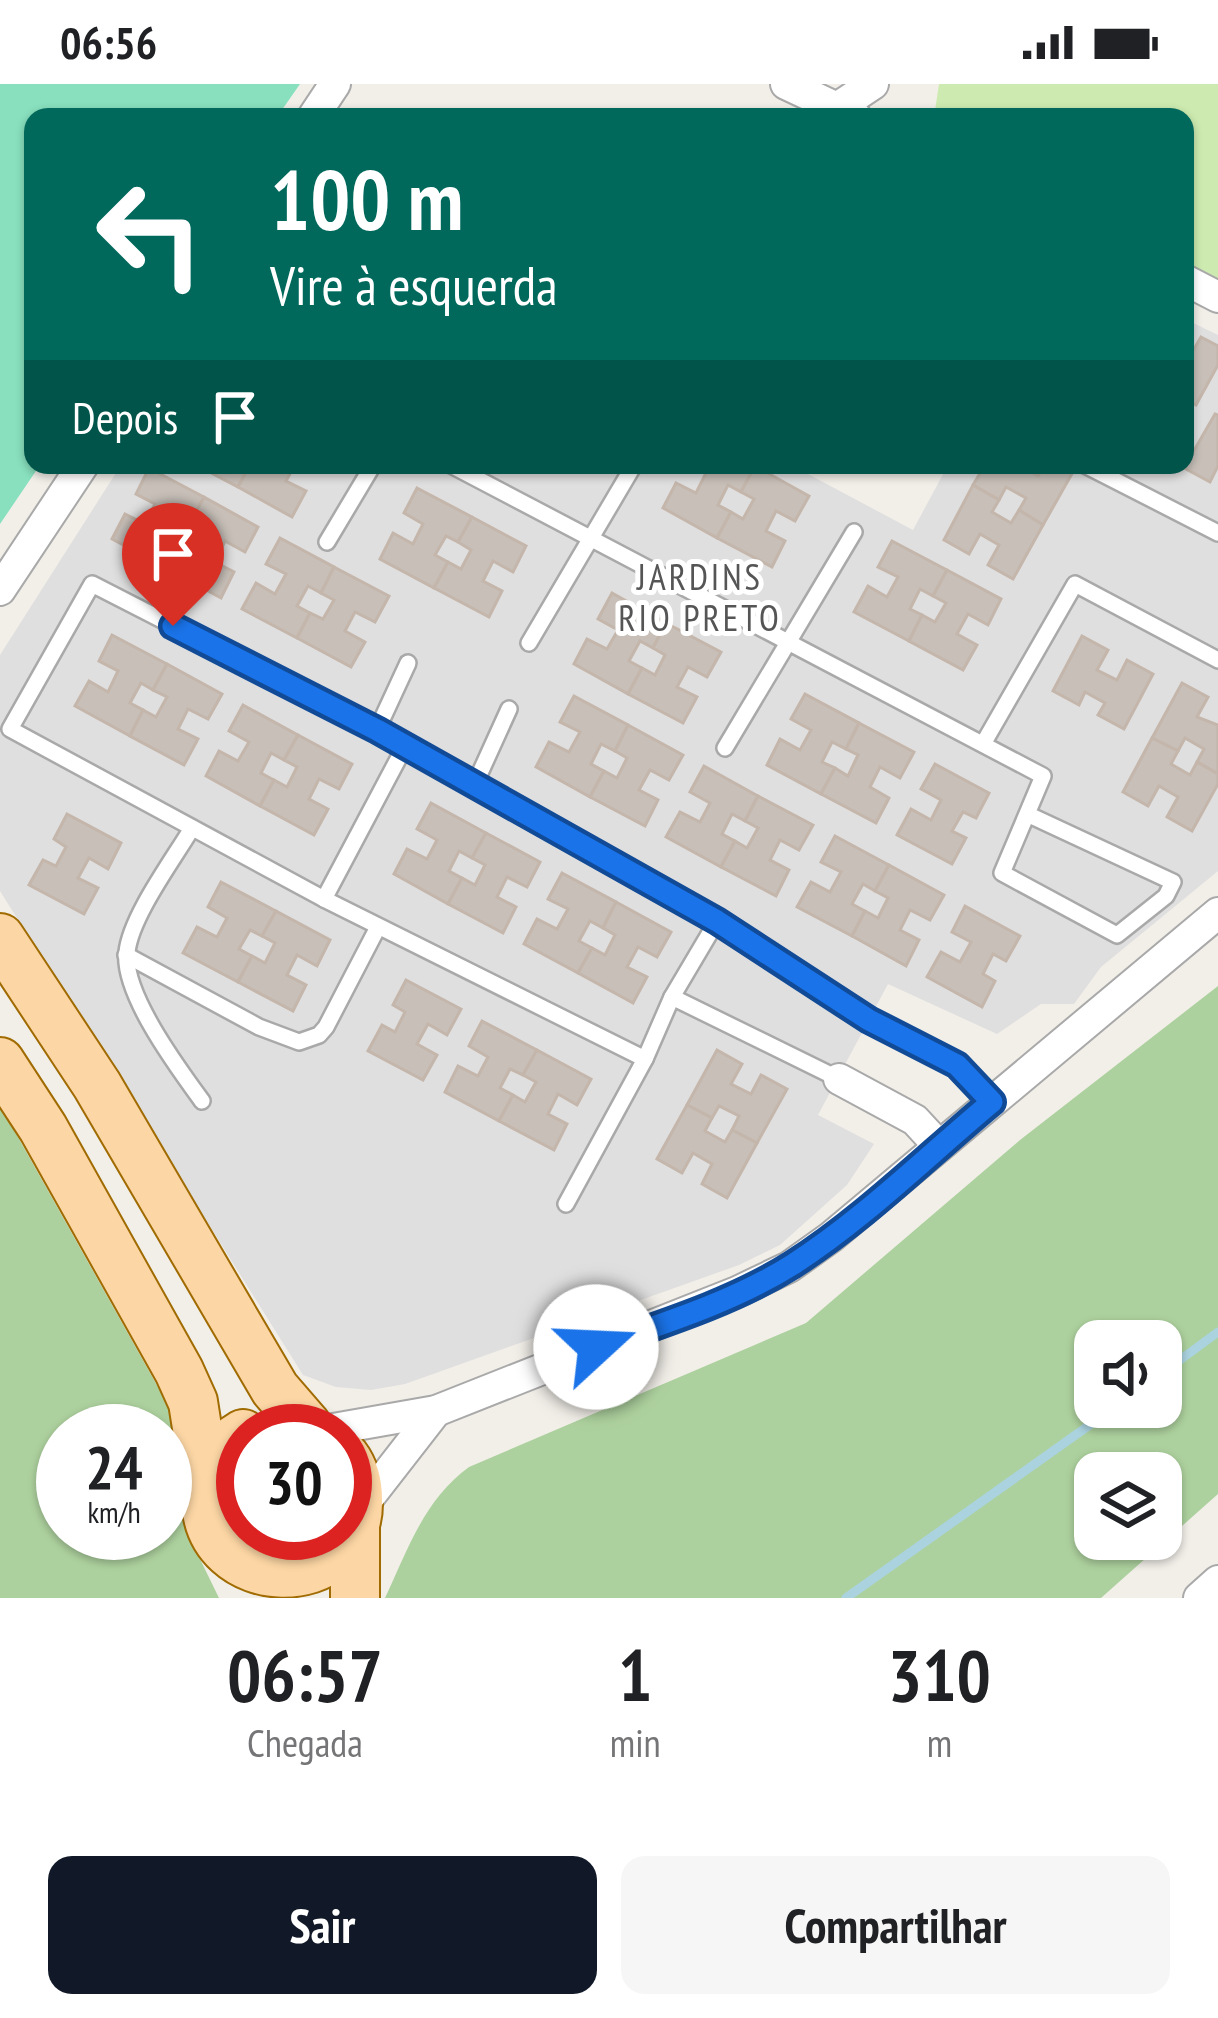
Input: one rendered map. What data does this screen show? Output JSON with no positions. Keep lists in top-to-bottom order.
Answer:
{
  "districts": ["JARDINS RIO PRETO"],
  "page": {
    "status": "06:56",
    "turn": ["100 m", "Vire à esquerda"],
    "then": "Depois",
    "speed": "24 km/h",
    "limit": "30",
    "eta": [
      "06:57",
      "Chegada",
      "1",
      "min",
      "310",
      "m"
    ],
    "buttons": ["Sair", "Compartilhar"]
  }
}
